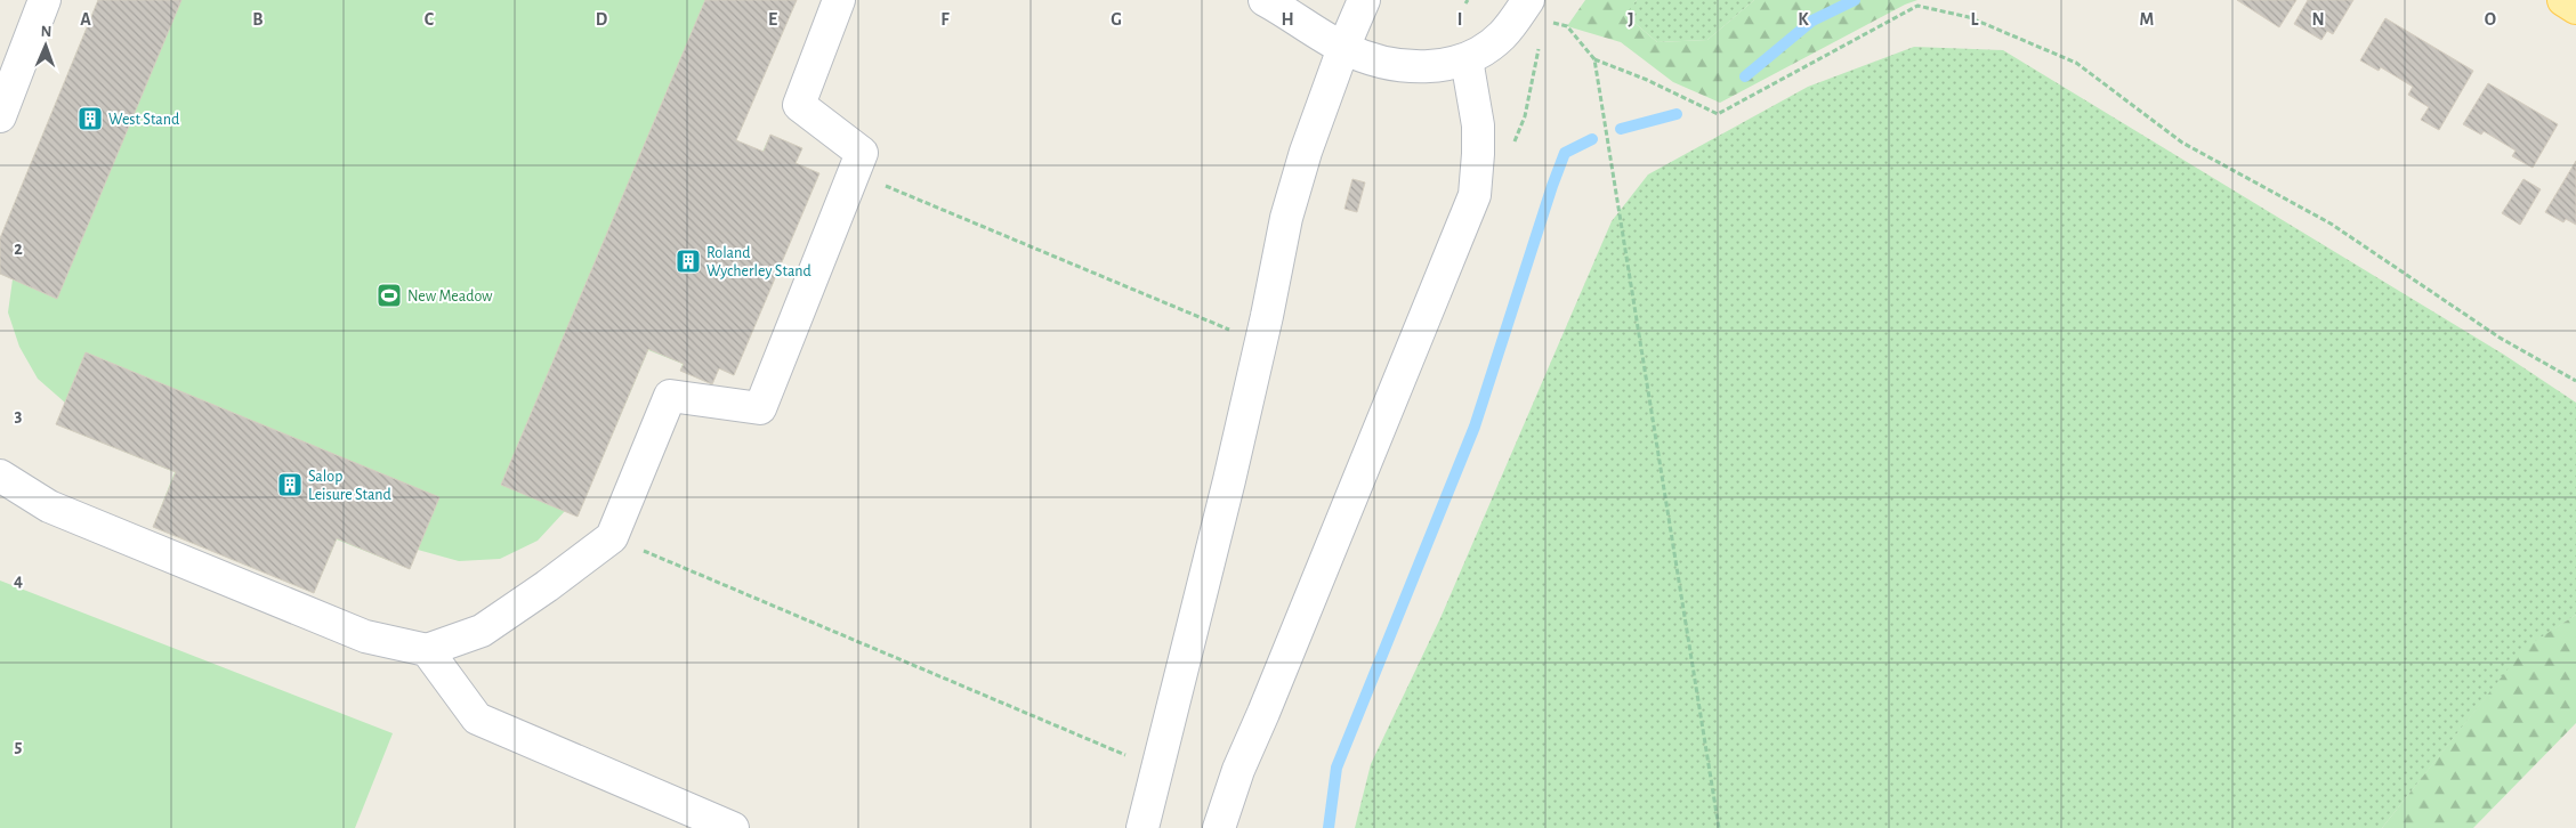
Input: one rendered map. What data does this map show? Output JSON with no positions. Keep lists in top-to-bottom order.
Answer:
{
  "places": {
    "building": ["West Stand", "Roland Wycherley Stand", "Salop Leisure Stand"],
    "sports": ["New Meadow"]
  },
  "north": "top",
  "grid": {
    "columns": [
      "A",
      "B",
      "C",
      "D",
      "E",
      "F",
      "G",
      "H",
      "I",
      "J",
      "K",
      "L",
      "M",
      "N",
      "O"
    ],
    "rows": [
      "2",
      "3",
      "4",
      "5"
    ]
  }
}
